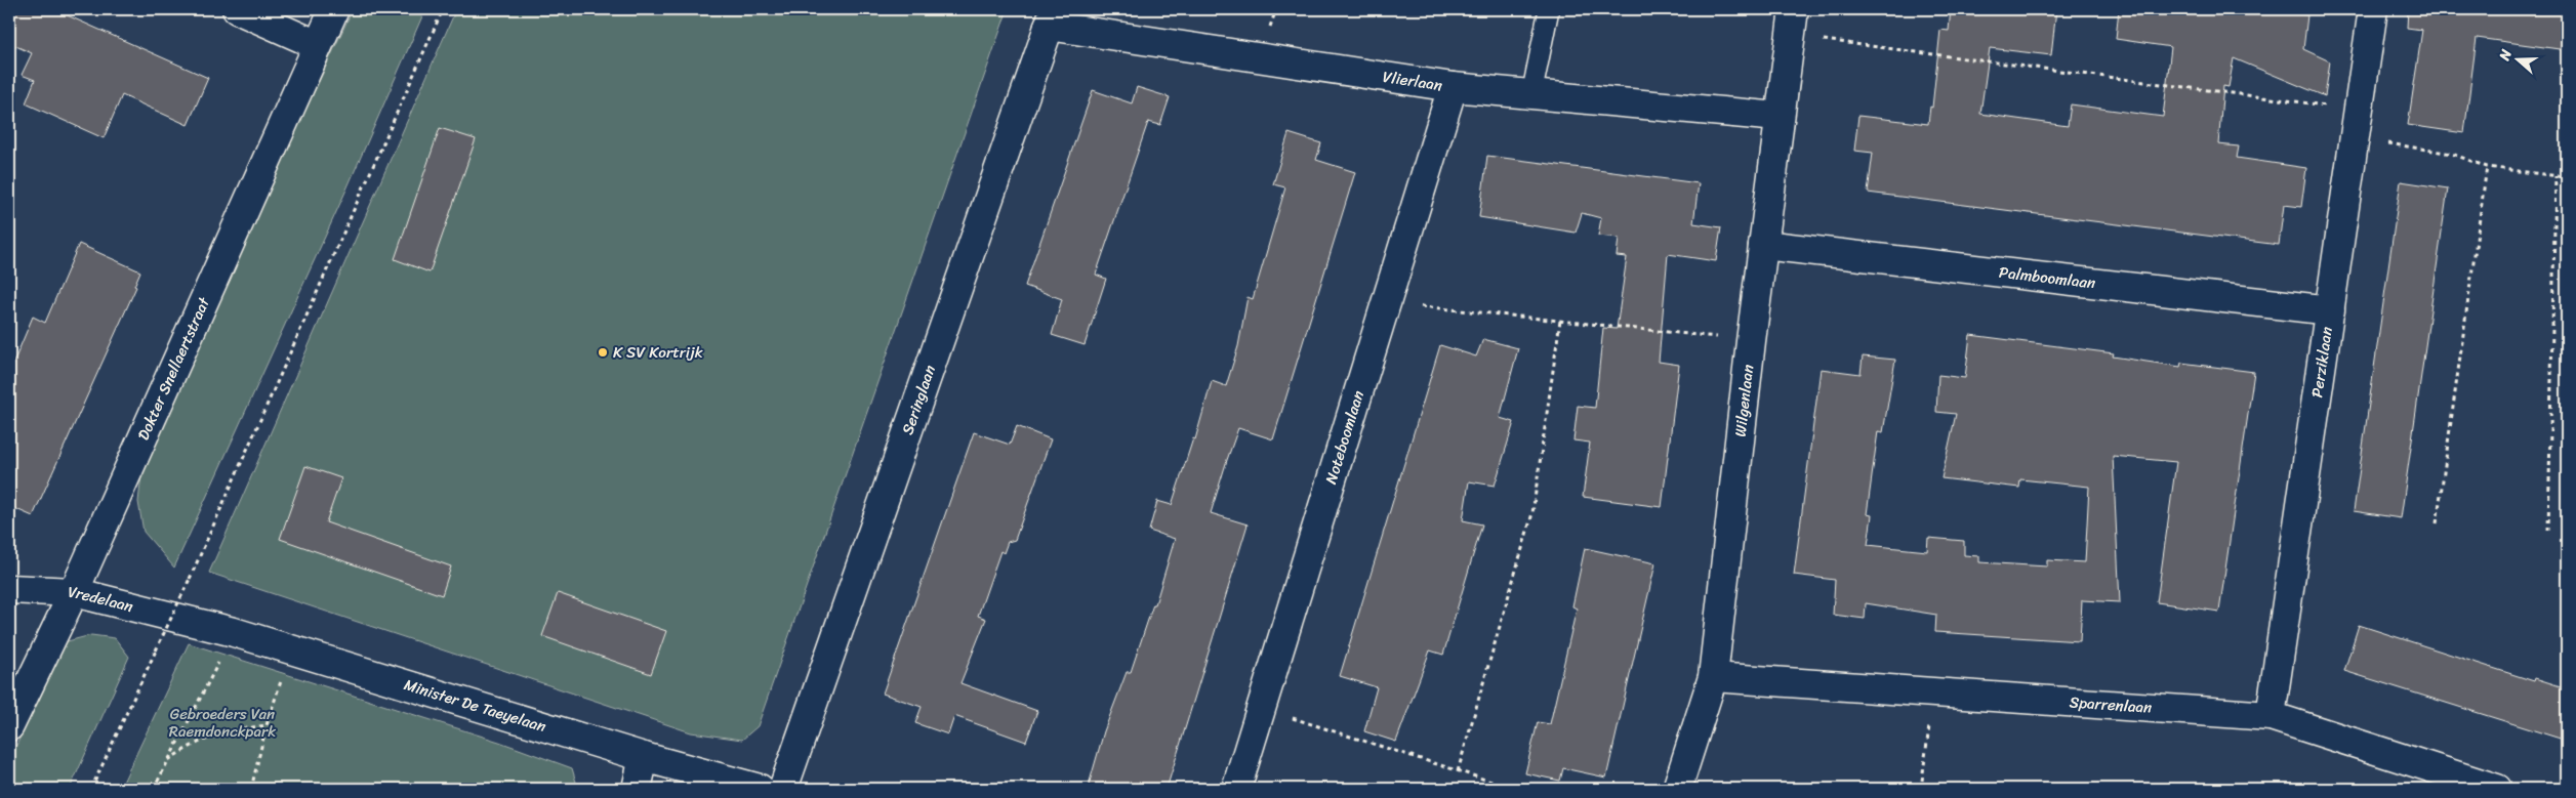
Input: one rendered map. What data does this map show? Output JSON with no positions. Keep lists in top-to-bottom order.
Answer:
{
  "streets": {
    "street": [
      "Vlierlaan",
      "Palmboomlaan",
      "Perziklaan",
      "Dokter Snellaertstraat",
      "Seringlaan",
      "Wilgenlaan",
      "Noteboomlaan",
      "Vredelaan",
      "Sparrenlaan",
      "Minister De Taeyelaan"
    ]
  },
  "crossings": [
    ["Vlierlaan", "Seringlaan"],
    ["Vlierlaan", "Wilgenlaan"],
    ["Vlierlaan", "Noteboomlaan"],
    ["Palmboomlaan", "Perziklaan"],
    ["Palmboomlaan", "Wilgenlaan"],
    ["Perziklaan", "Sparrenlaan"],
    ["Dokter Snellaertstraat", "Vredelaan"],
    ["Wilgenlaan", "Sparrenlaan"],
    ["Vredelaan", "Minister De Taeyelaan"]
  ],
  "parks": ["Gebroeders Van Raemdonckpark"],
  "places": ["K SV Kortrijk"],
  "north": "left"
}
